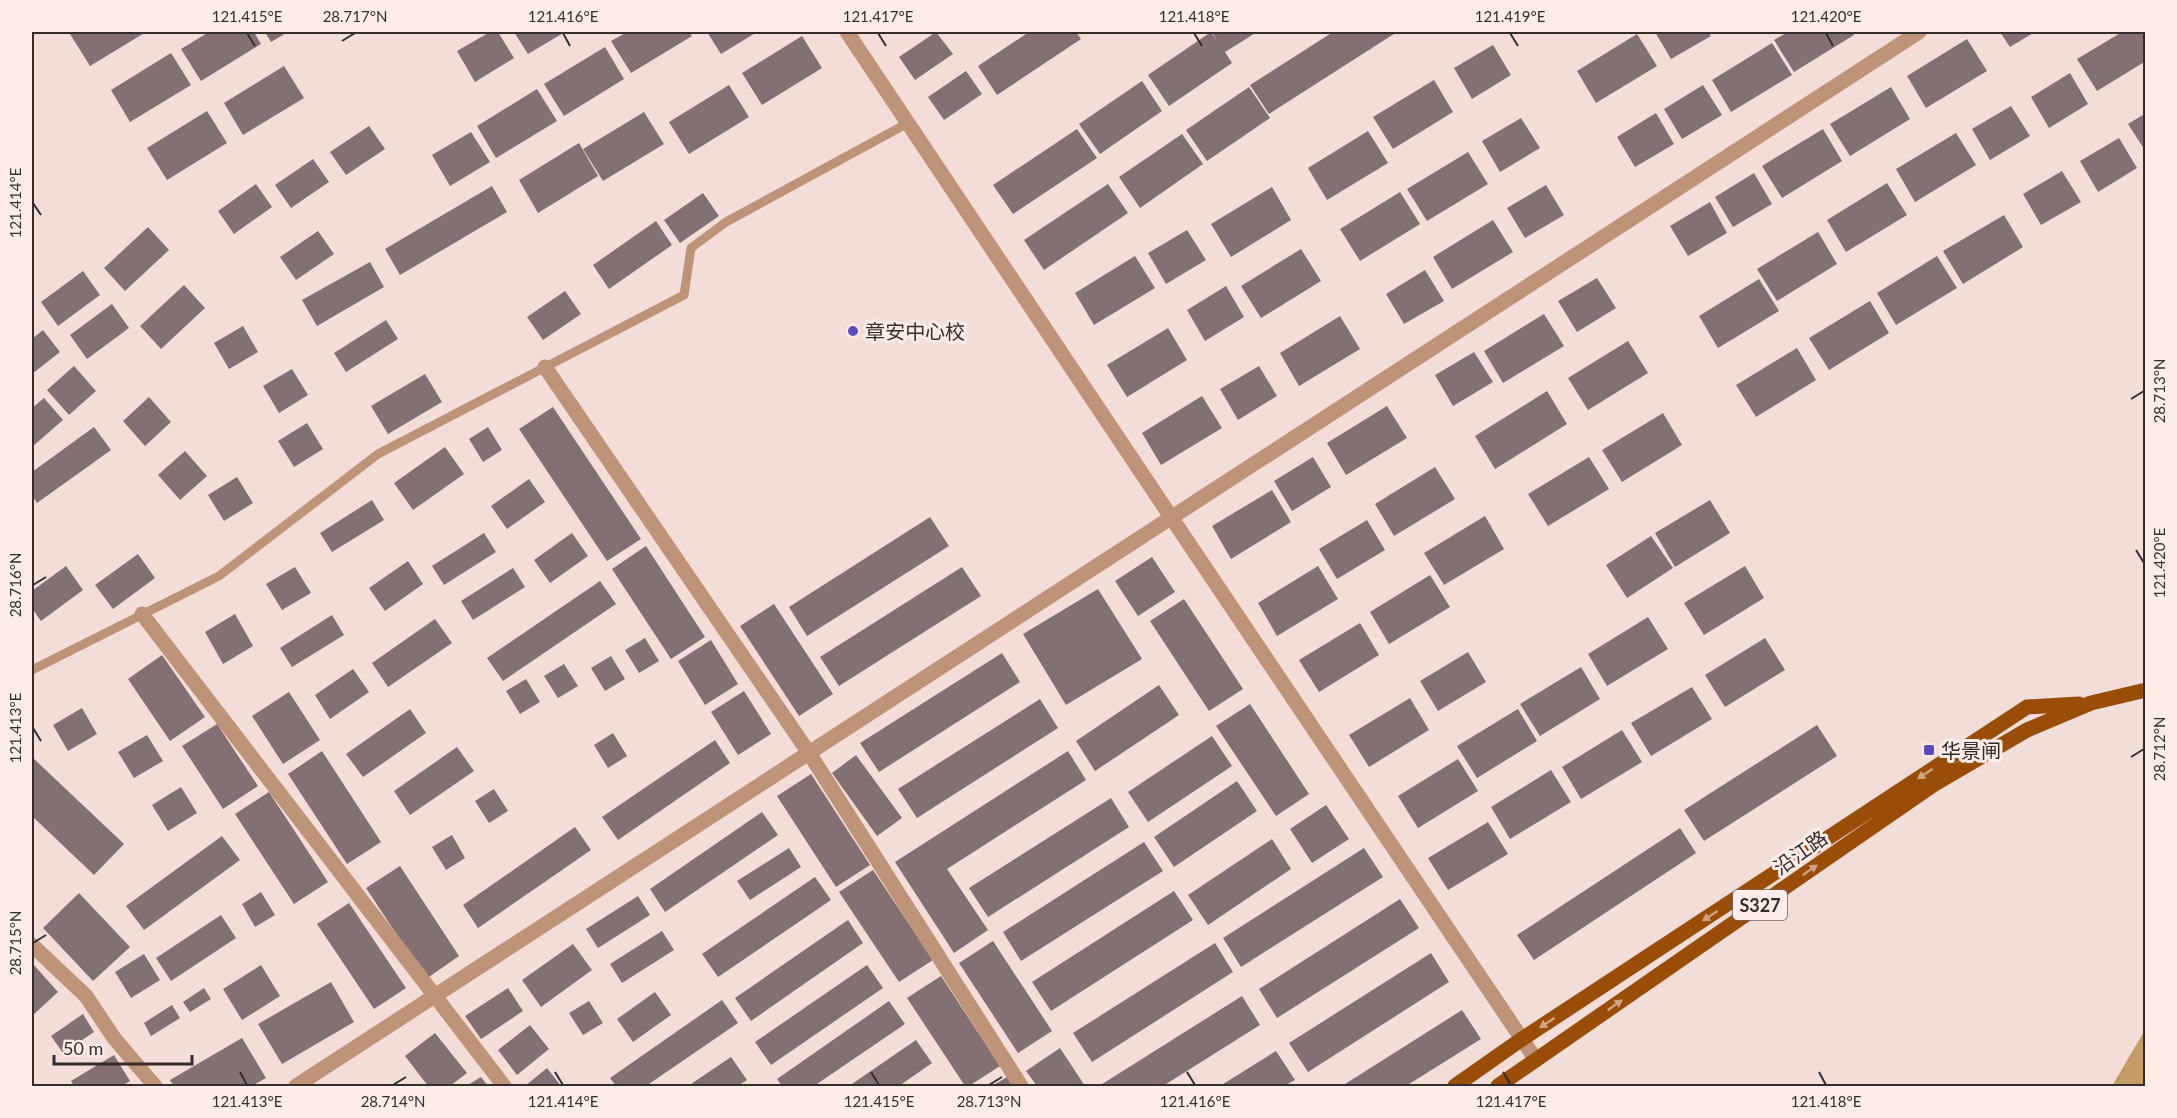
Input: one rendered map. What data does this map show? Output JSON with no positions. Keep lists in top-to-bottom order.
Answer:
{
  "streets": {
    "main road": ["沿江路", "S327"]
  },
  "places": {
    "other": ["章安中心校"],
    "transit": ["华景闸"]
  },
  "scale_bar": "50 m",
  "coordinates": [
    "121.415°E",
    "28.717°N",
    "121.416°E",
    "121.417°E",
    "121.418°E",
    "121.419°E",
    "121.420°E",
    "121.414°E",
    "28.713°N",
    "28.716°N",
    "121.413°E",
    "28.712°N",
    "28.715°N",
    "28.714°N"
  ]
}
